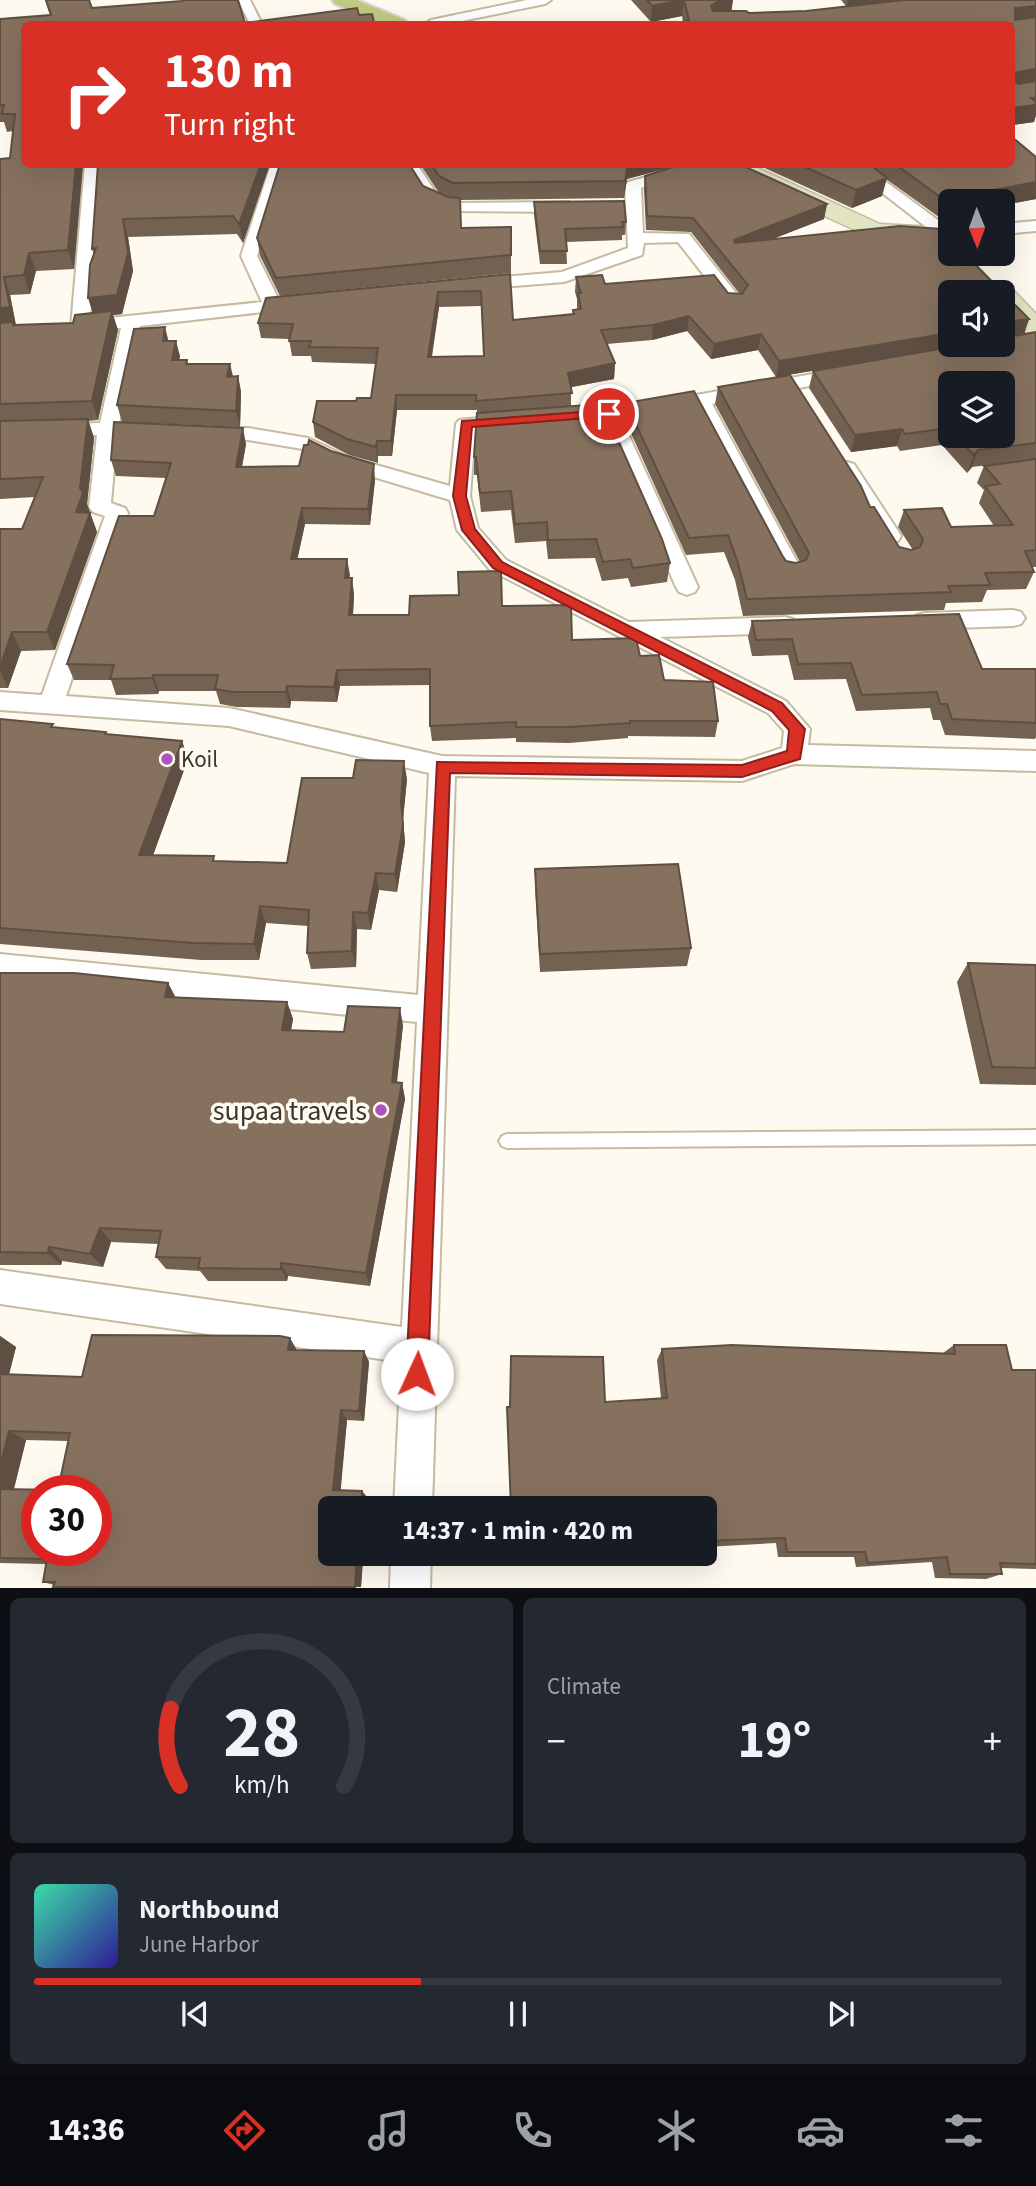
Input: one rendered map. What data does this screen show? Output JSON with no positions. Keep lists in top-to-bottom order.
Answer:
{
  "places": ["Koil", "supaa travels"],
  "north": "bottom",
  "page": {
    "turn": ["130 m", "Turn right"],
    "limit": "30",
    "trip": "14:37 · 1 min · 420 m",
    "tile": "Climate",
    "heat": ["−", "19°", "+"],
    "song": ["Northbound", "June Harbor"],
    "tabs": "14:36",
    "gauge": ["28", "km/h"]
  }
}
